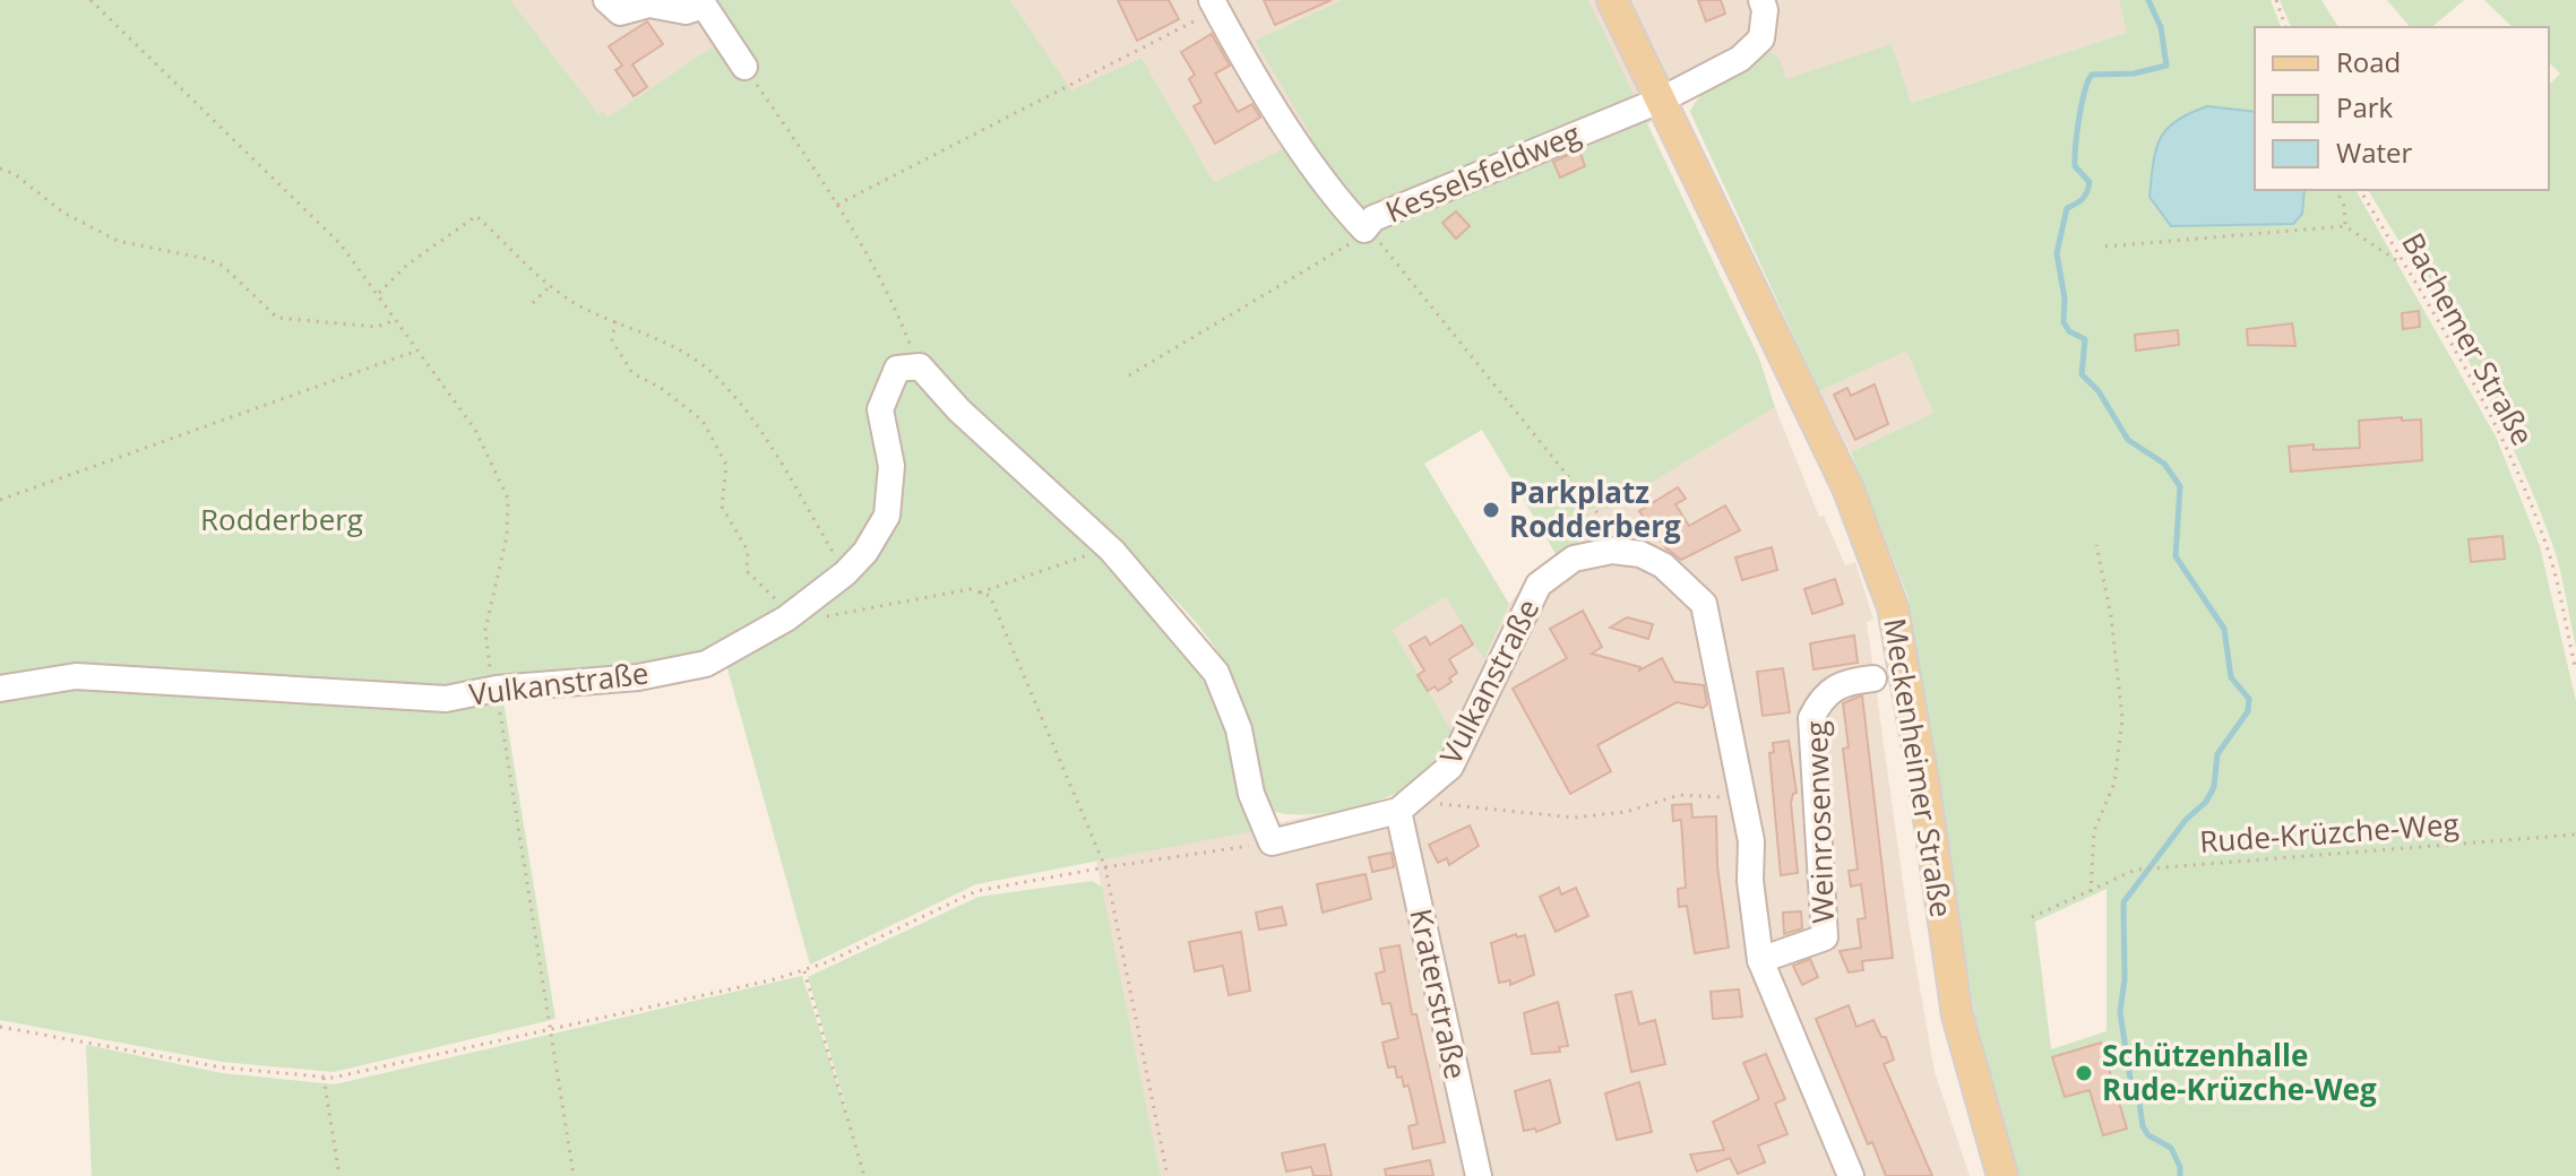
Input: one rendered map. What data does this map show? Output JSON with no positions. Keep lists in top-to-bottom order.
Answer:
{
  "streets": {
    "main road": ["Meckenheimer Straße"],
    "street": [
      "Kesselsfeldweg",
      "Vulkanstraße",
      "Weinrosenweg",
      "Kraterstraße"
    ],
    "path": ["Bachemer Straße", "Rude-Krüzche-Weg"]
  },
  "crossings": [
    ["Kesselsfeldweg", "Meckenheimer Straße"],
    ["Vulkanstraße", "Weinrosenweg"],
    ["Vulkanstraße", "Kraterstraße"]
  ],
  "parks": ["Rodderberg"],
  "places": ["Parkplatz Rodderberg", "Schützenhalle Rude-Krüzche-Weg"],
  "legend": ["Road", "Park", "Water"]
}
